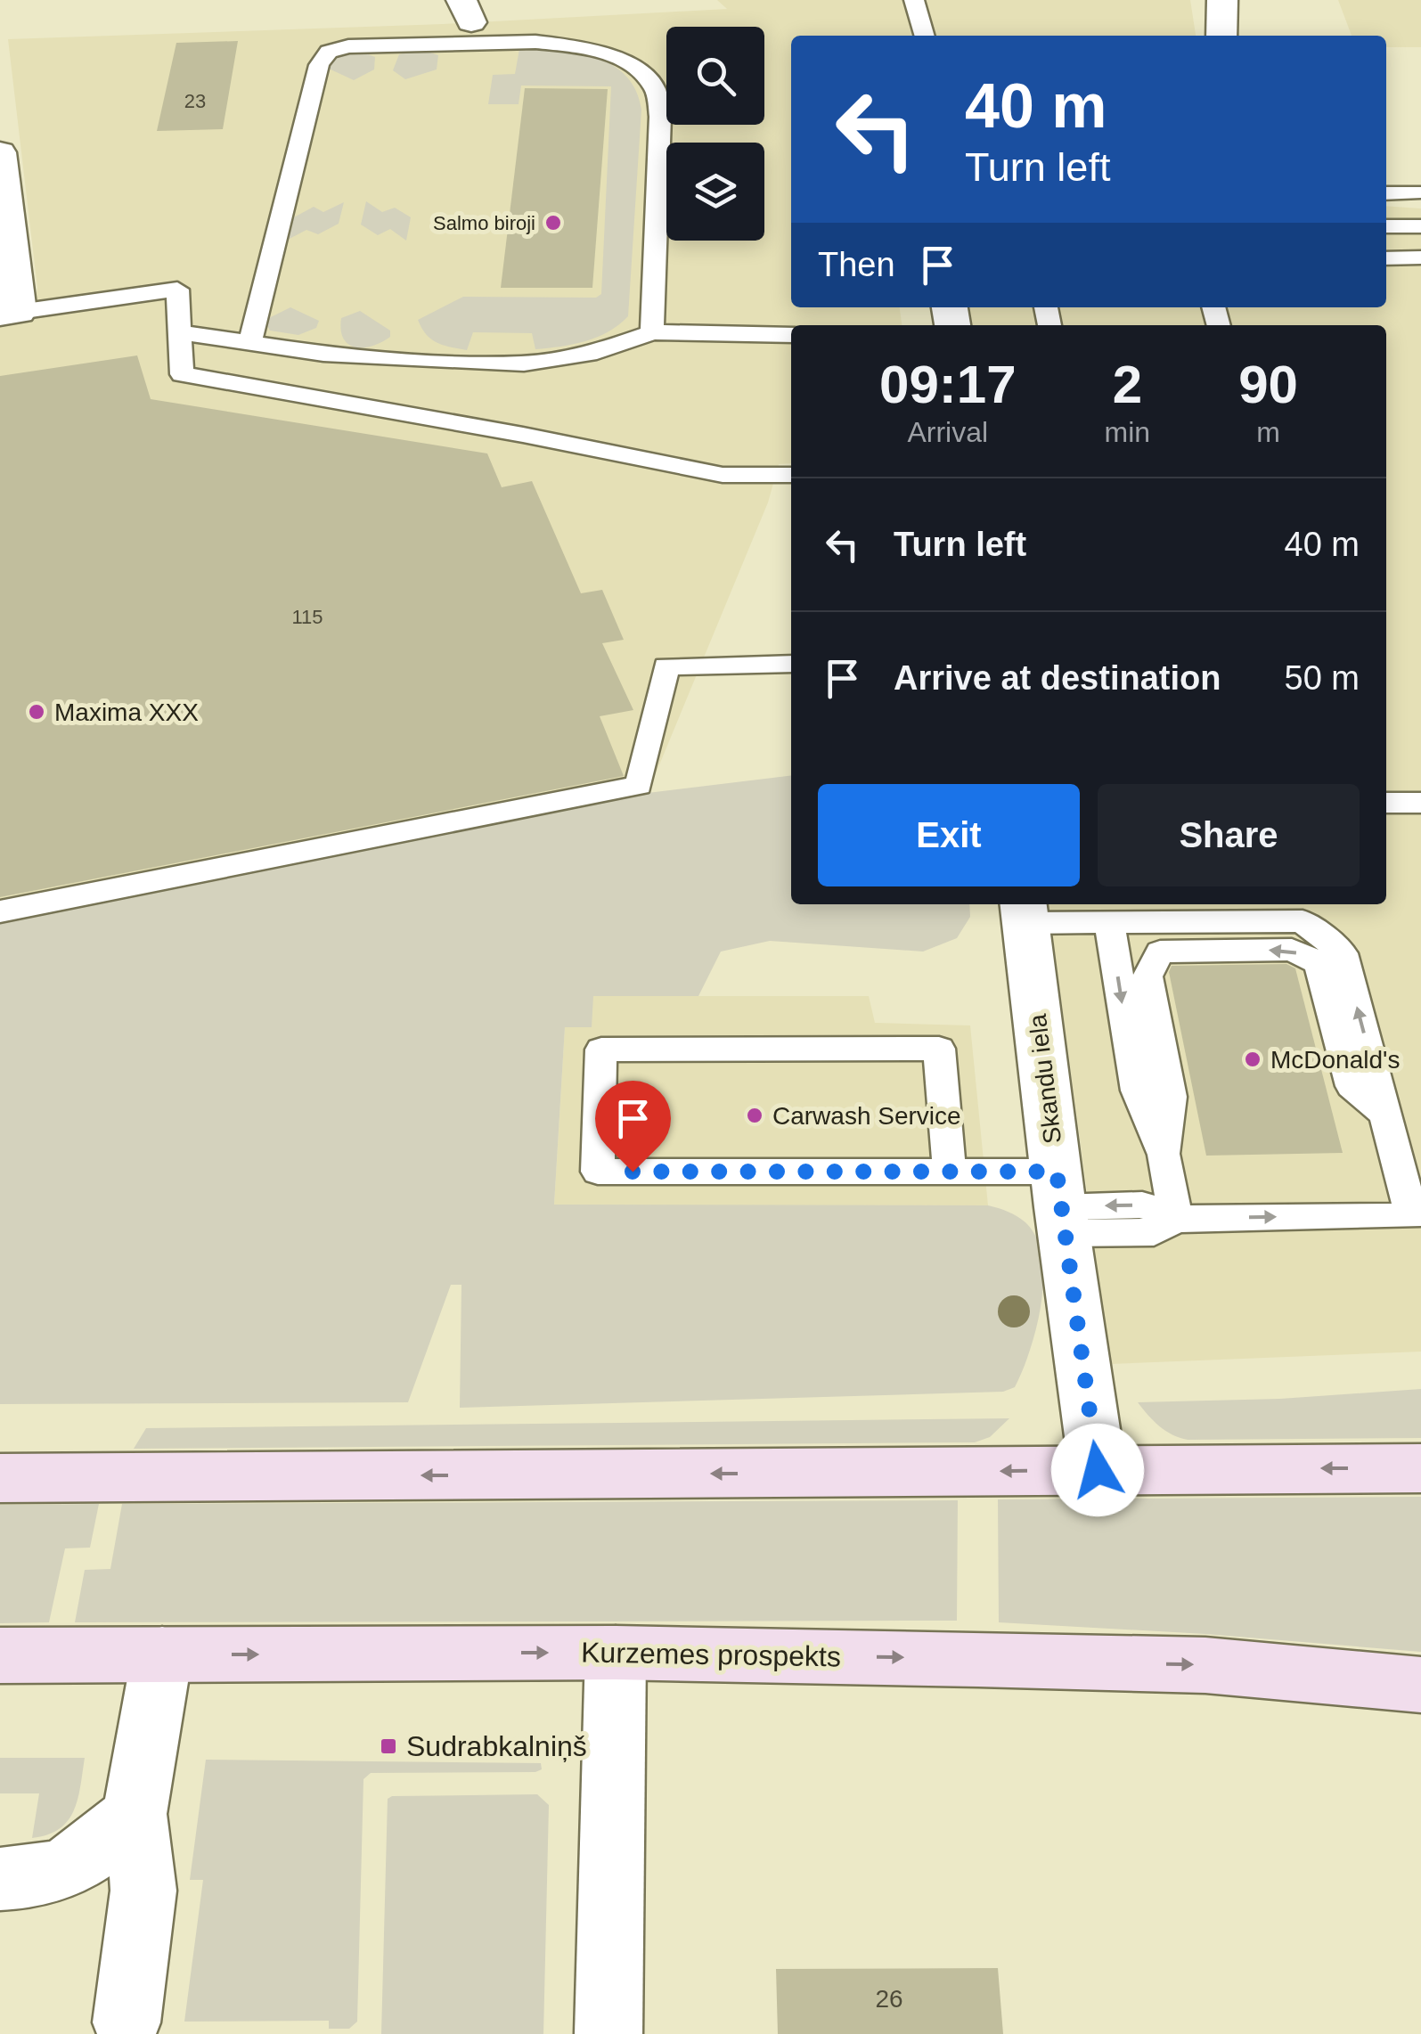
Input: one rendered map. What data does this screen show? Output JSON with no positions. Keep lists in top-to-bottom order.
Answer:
{
  "streets": {
    "main road": ["Kurzemes prospekts"],
    "street": ["Skandu iela"]
  },
  "places": {
    "other": [
      "Salmo biroji",
      "Maxima XXX",
      "McDonald's",
      "Carwash Service"
    ],
    "transit": ["Sudrabkalniņš"]
  },
  "house_numbers": ["23", "115", "26"],
  "page": {
    "turn": ["40 m", "Turn left"],
    "then": "Then",
    "eta": [
      "09:17",
      "Arrival",
      "2",
      "min",
      "90",
      "m"
    ],
    "list": [
      {
        "name": "Turn left",
        "value": "40 m"
      },
      {
        "name": "Arrive at destination",
        "value": "50 m"
      }
    ],
    "buttons": ["Exit", "Share"]
  }
}
